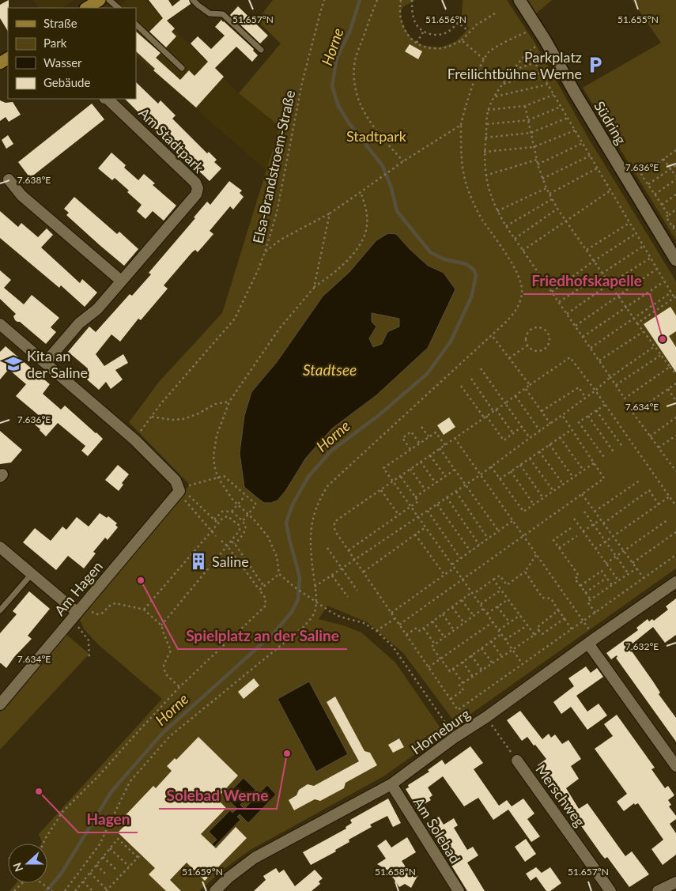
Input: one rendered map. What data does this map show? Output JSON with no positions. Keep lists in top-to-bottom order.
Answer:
{
  "streets": {
    "street": [
      "Südring",
      "Am Stadtpark",
      "Am Hagen",
      "Horneburg",
      "Merschweg",
      "Am Solebad"
    ],
    "path": ["Elsa-Brandstroem-Straße"]
  },
  "crossings": [
    ["Horneburg", "Merschweg"],
    ["Horneburg", "Am Solebad"]
  ],
  "water": ["Horne", "Stadtsee"],
  "parks": ["Stadtpark"],
  "places": {
    "parking": ["Parkplatz Freilichtbühne Werne"],
    "other": [
      "Friedhofskapelle",
      "Spielplatz an der Saline",
      "Solebad Werne",
      "Hagen"
    ],
    "school or university": ["Kita an der Saline"],
    "building": ["Saline"]
  },
  "legend": [
    "Straße",
    "Park",
    "Wasser",
    "Gebäude"
  ],
  "north": "left",
  "coordinates": [
    "51.657°N",
    "51.656°N",
    "51.655°N",
    "7.636°E",
    "7.638°E",
    "7.634°E",
    "7.632°E",
    "51.659°N",
    "51.658°N"
  ]
}
